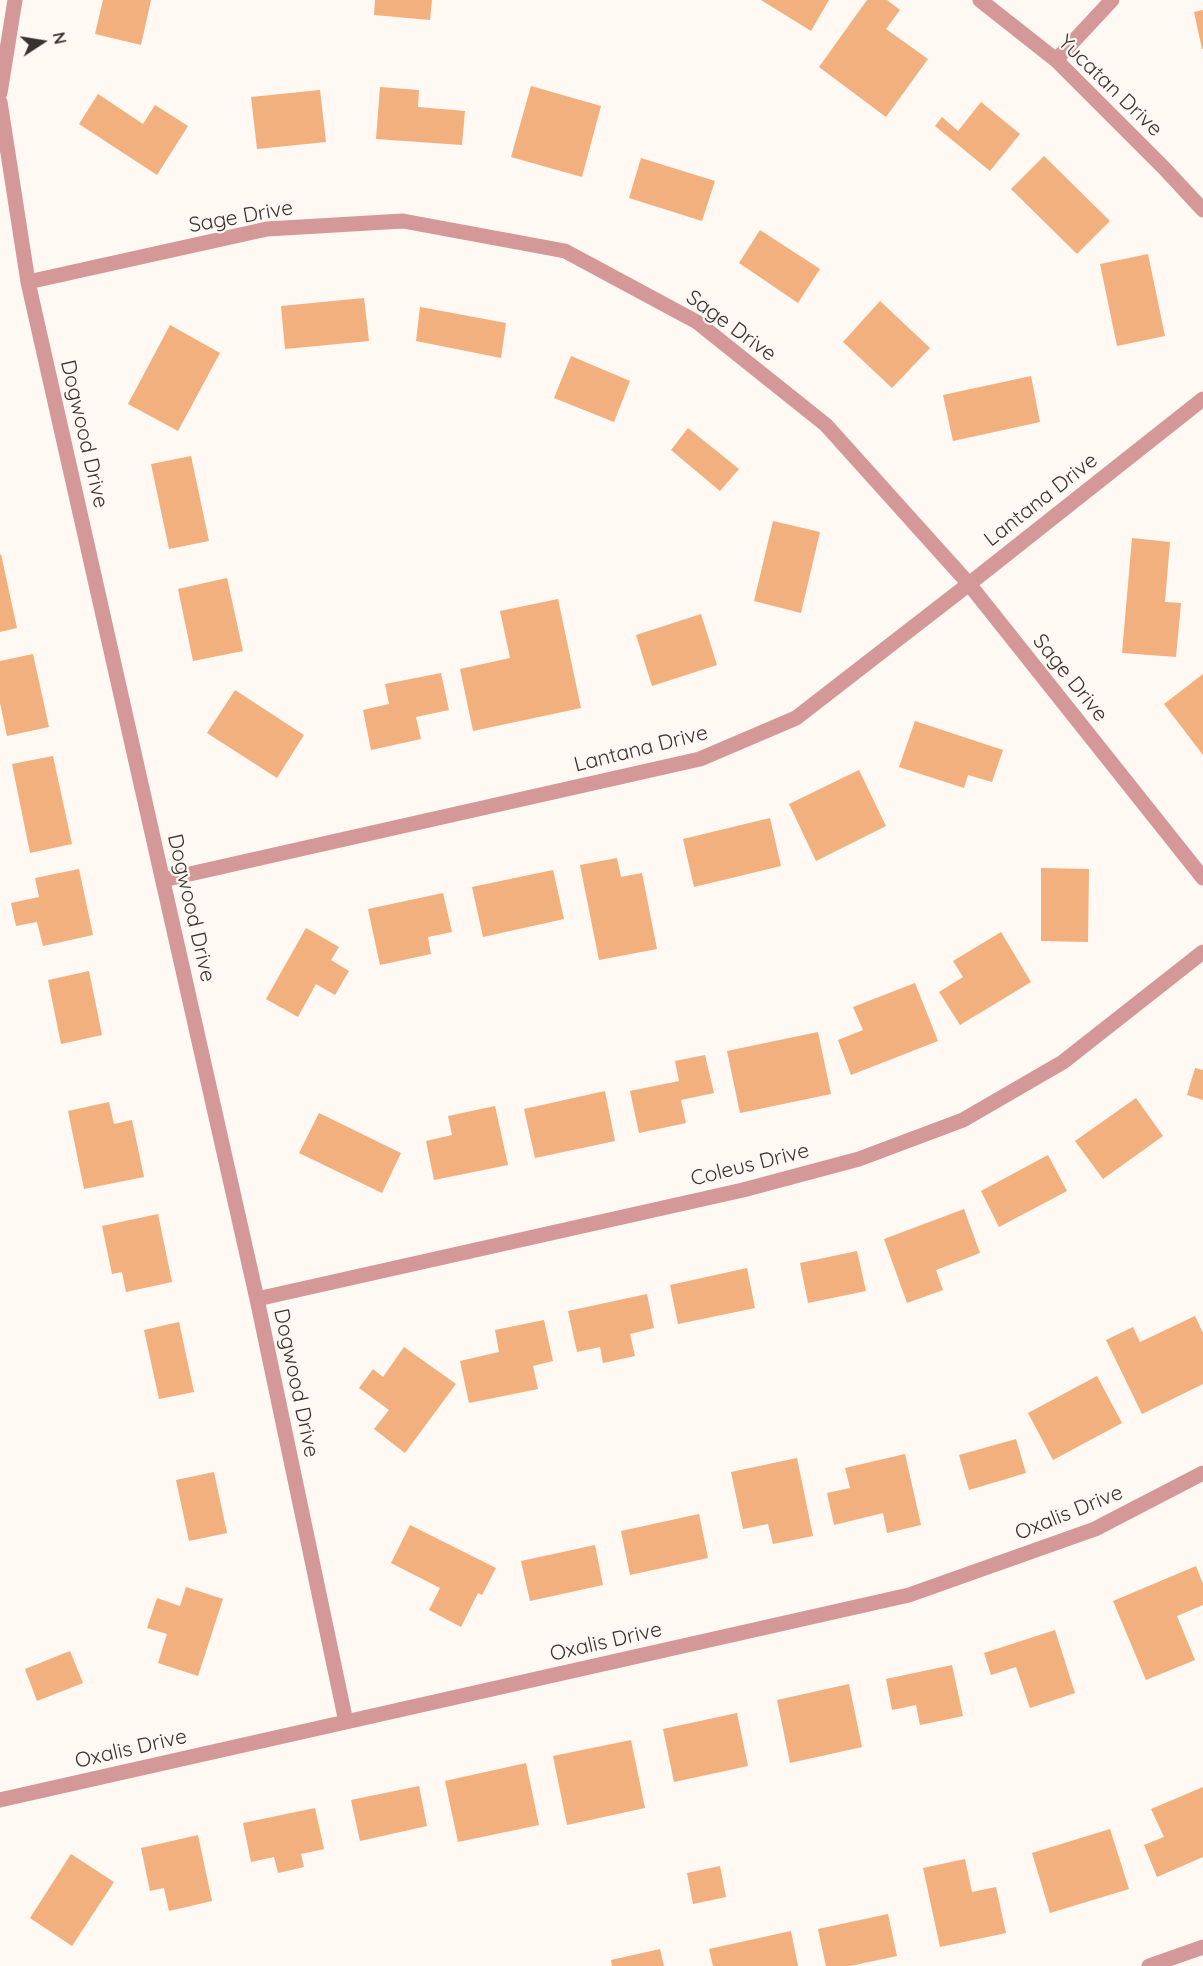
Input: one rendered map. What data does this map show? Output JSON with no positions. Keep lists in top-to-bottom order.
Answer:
{
  "streets": {
    "street": [
      "Yucatan Drive",
      "Sage Drive",
      "Dogwood Drive",
      "Lantana Drive",
      "Coleus Drive",
      "Oxalis Drive"
    ]
  },
  "crossings": [
    ["Sage Drive", "Dogwood Drive"],
    ["Sage Drive", "Lantana Drive"],
    ["Dogwood Drive", "Lantana Drive"],
    ["Dogwood Drive", "Coleus Drive"],
    ["Dogwood Drive", "Oxalis Drive"]
  ],
  "north": "right"
}
